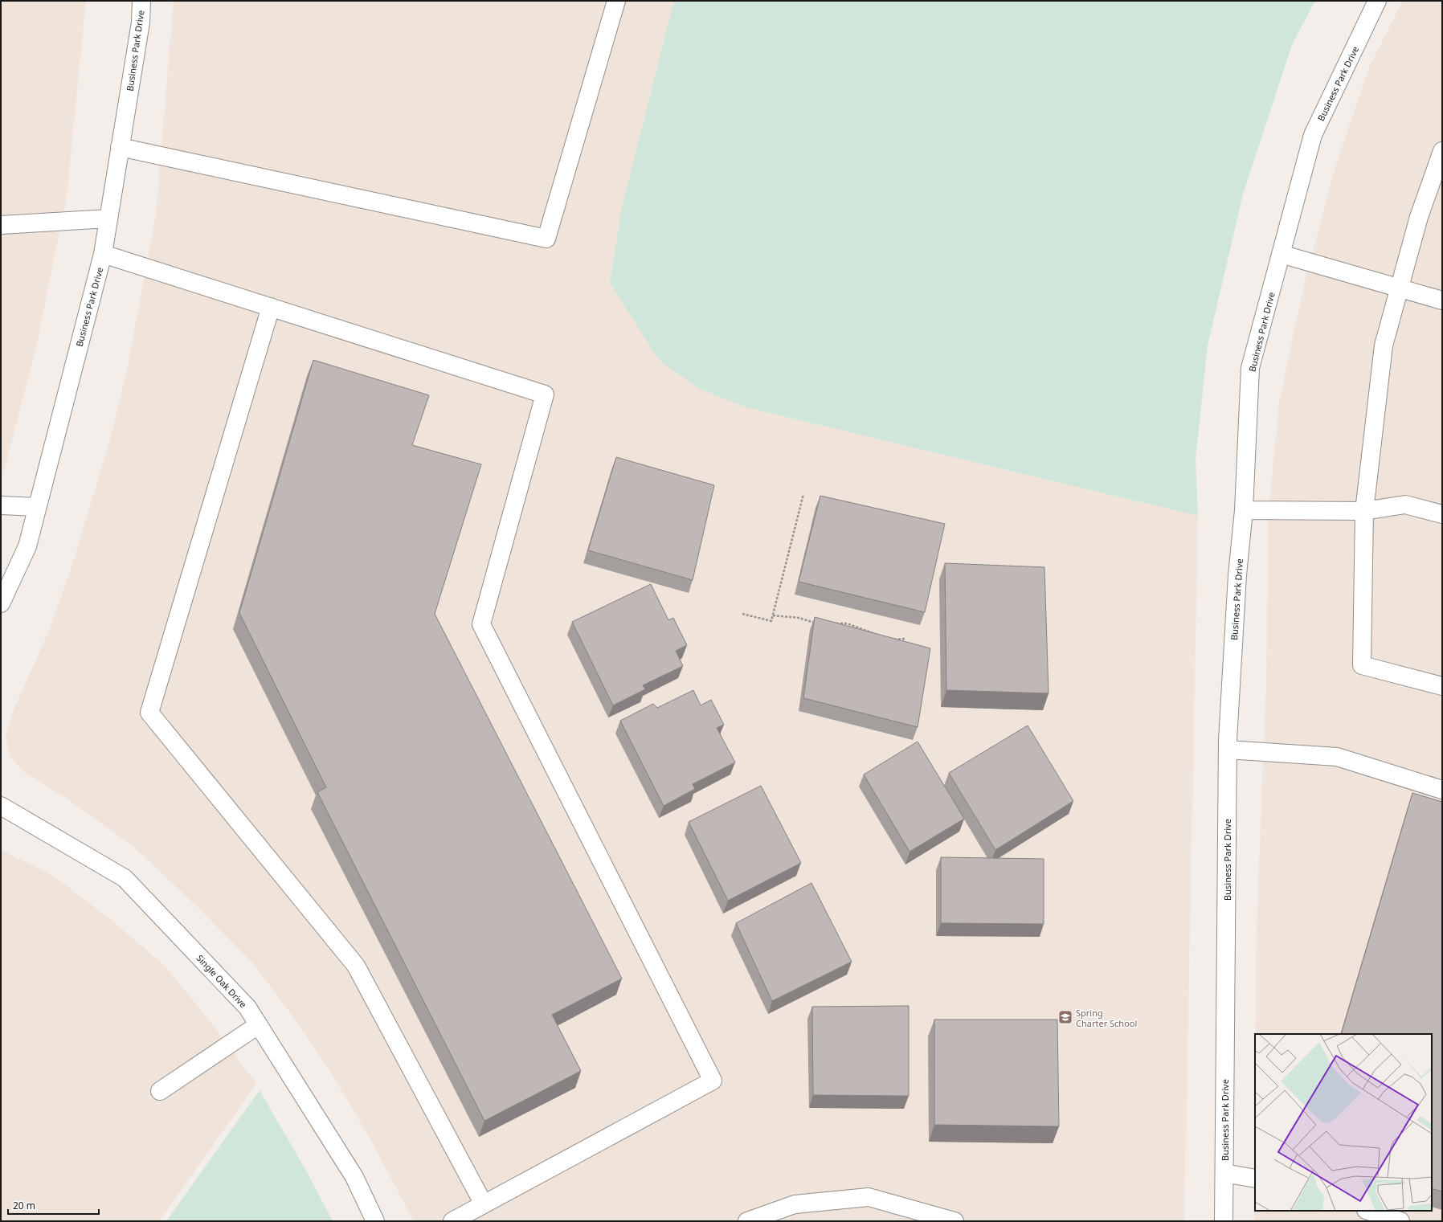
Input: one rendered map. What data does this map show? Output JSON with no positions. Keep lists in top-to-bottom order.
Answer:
{
  "streets": {
    "street": ["Business Park Drive", "Single Oak Drive"]
  },
  "places": {
    "school or university": ["Spring Charter School"]
  },
  "scale_bar": "20 m"
}
